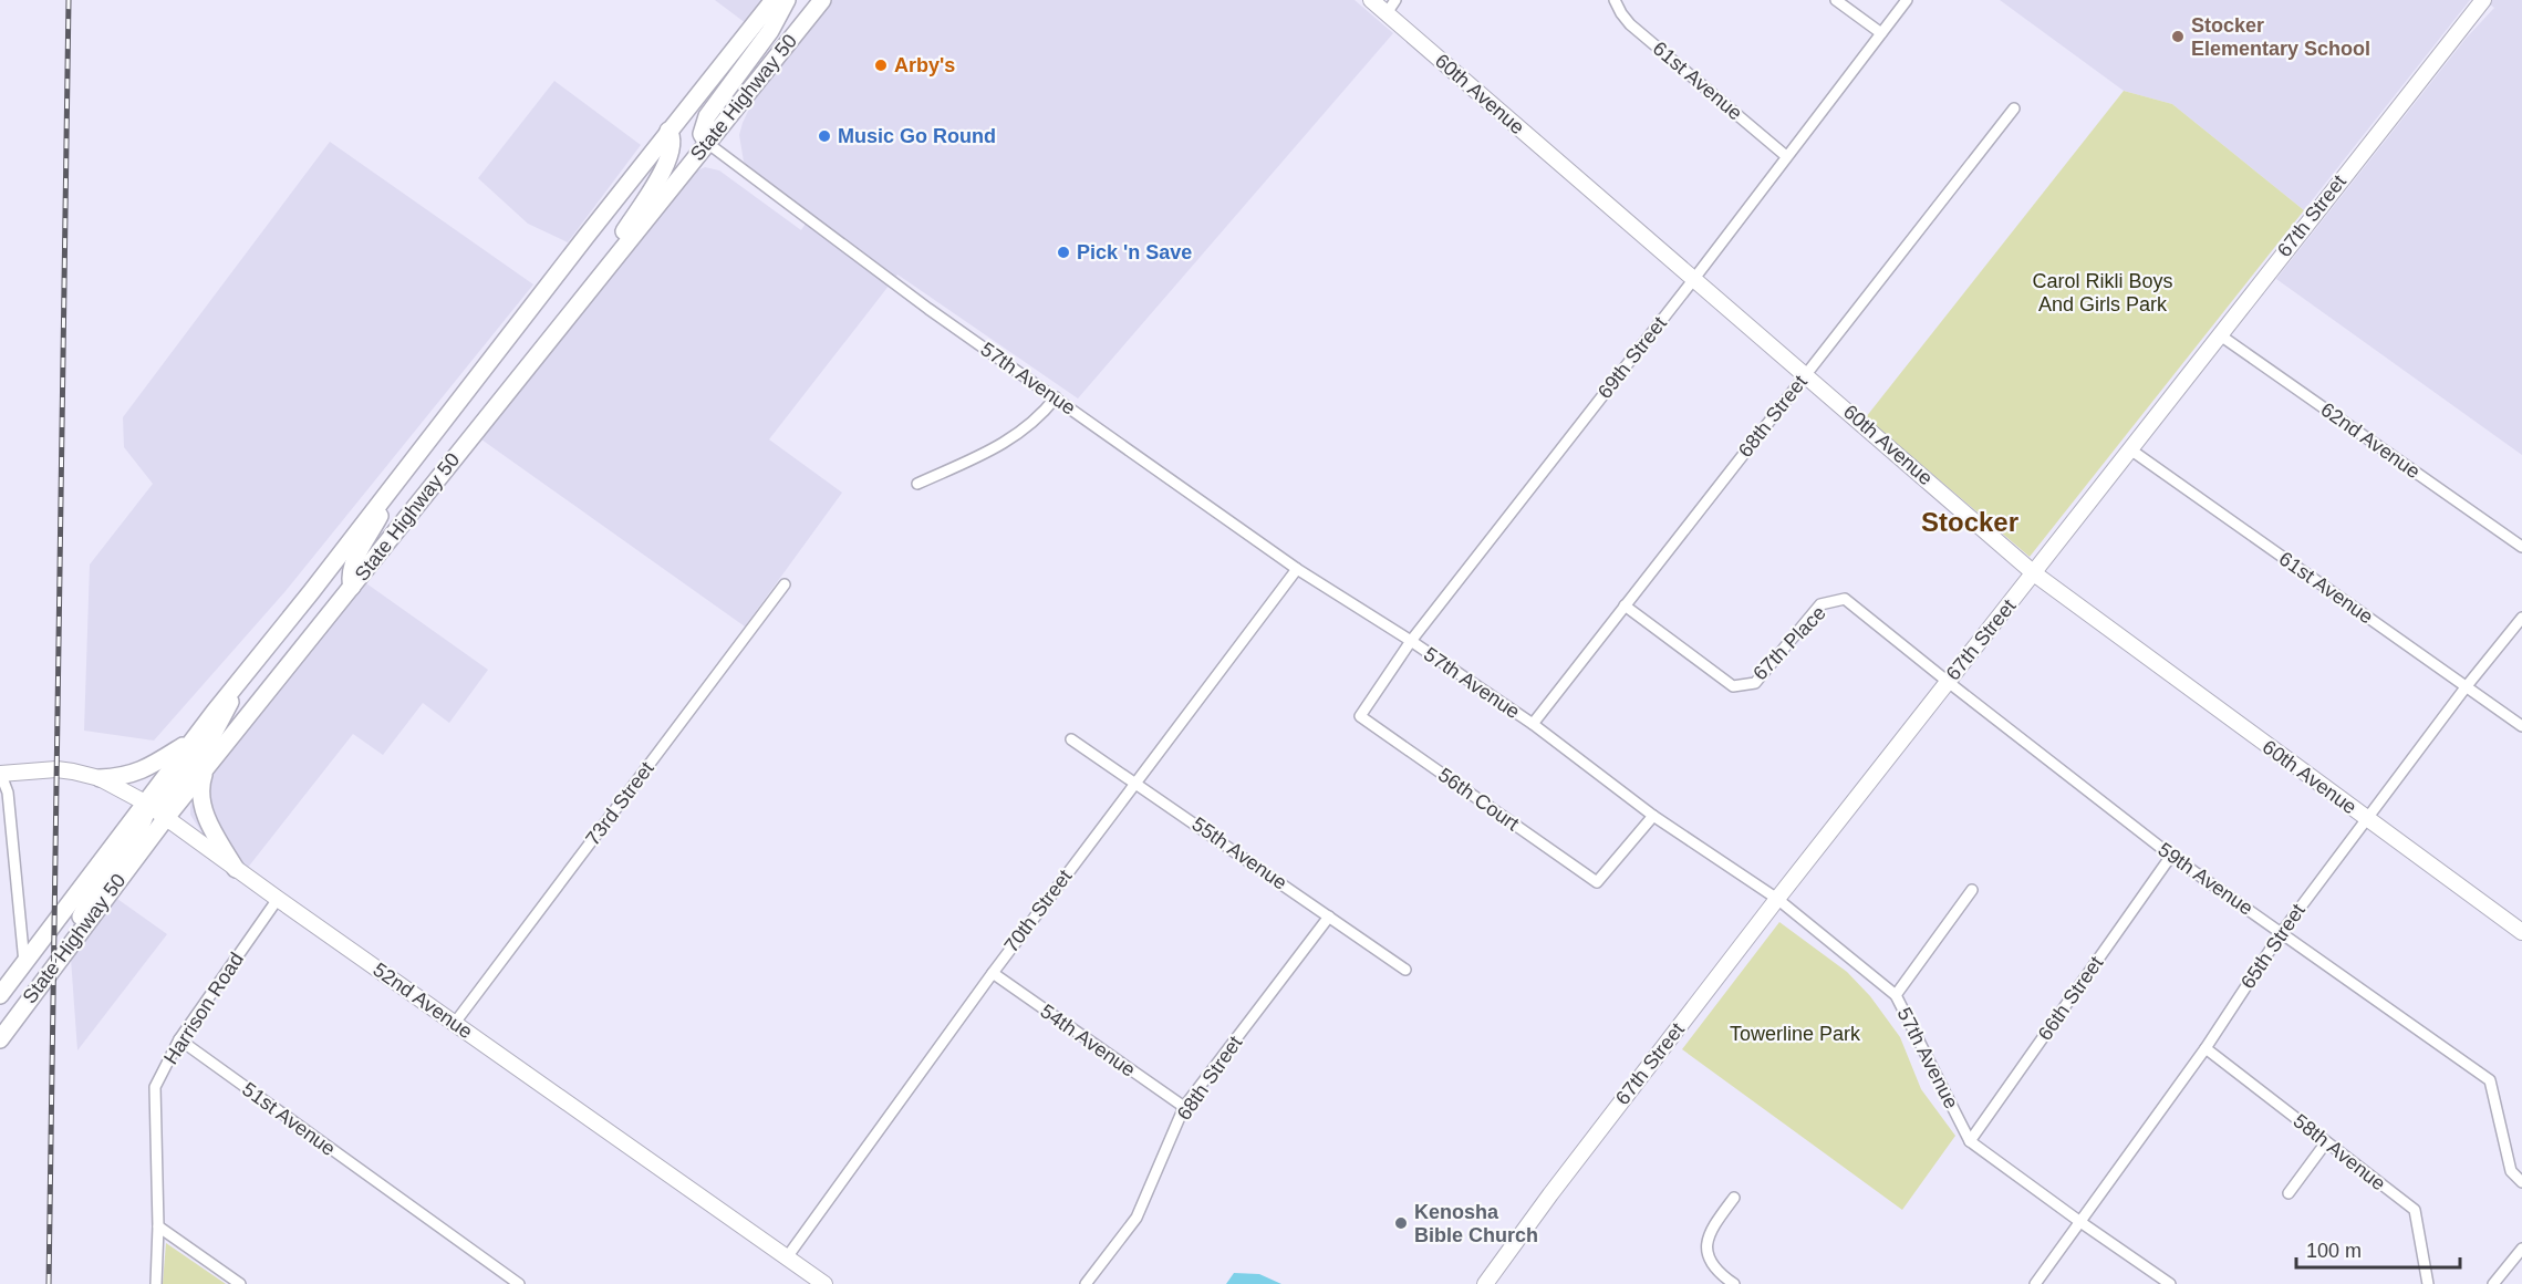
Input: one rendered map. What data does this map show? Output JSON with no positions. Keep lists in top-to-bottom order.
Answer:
{
  "streets": {
    "main road": ["State Highway 50"],
    "street": [
      "61st Avenue",
      "60th Avenue",
      "67th Street",
      "69th Street",
      "57th Avenue",
      "68th Street",
      "62nd Avenue",
      "67th Place",
      "56th Court",
      "73rd Street",
      "55th Avenue",
      "59th Avenue",
      "70th Street",
      "65th Street",
      "66th Street",
      "52nd Avenue",
      "Harrison Road",
      "54th Avenue",
      "51st Avenue",
      "58th Avenue"
    ]
  },
  "crossings": [
    ["61st Avenue", "67th Street"],
    ["61st Avenue", "69th Street"],
    ["61st Avenue", "65th Street"],
    ["60th Avenue", "67th Street"],
    ["60th Avenue", "69th Street"],
    ["60th Avenue", "68th Street"],
    ["60th Avenue", "65th Street"],
    ["State Highway 50", "57th Avenue"],
    ["State Highway 50", "52nd Avenue"],
    ["67th Street", "57th Avenue"],
    ["67th Street", "62nd Avenue"],
    ["67th Street", "59th Avenue"],
    ["69th Street", "57th Avenue"],
    ["69th Street", "56th Court"],
    ["57th Avenue", "68th Street"],
    ["57th Avenue", "56th Court"],
    ["57th Avenue", "70th Street"],
    ["57th Avenue", "65th Street"],
    ["57th Avenue", "66th Street"],
    ["68th Street", "67th Place"],
    ["68th Street", "55th Avenue"],
    ["68th Street", "54th Avenue"],
    ["67th Place", "59th Avenue"],
    ["73rd Street", "52nd Avenue"],
    ["55th Avenue", "70th Street"],
    ["59th Avenue", "65th Street"],
    ["59th Avenue", "66th Street"],
    ["70th Street", "52nd Avenue"],
    ["70th Street", "54th Avenue"],
    ["65th Street", "58th Avenue"],
    ["52nd Avenue", "Harrison Road"],
    ["Harrison Road", "51st Avenue"]
  ],
  "districts": ["Stocker"],
  "parks": ["Carol Rikli Boys And Girls Park", "Towerline Park"],
  "places": [
    "Stocker Elementary School",
    "Arby's",
    "Music Go Round",
    "Pick 'n Save",
    "Kenosha Bible Church"
  ],
  "scale_bar": "100 m"
}
